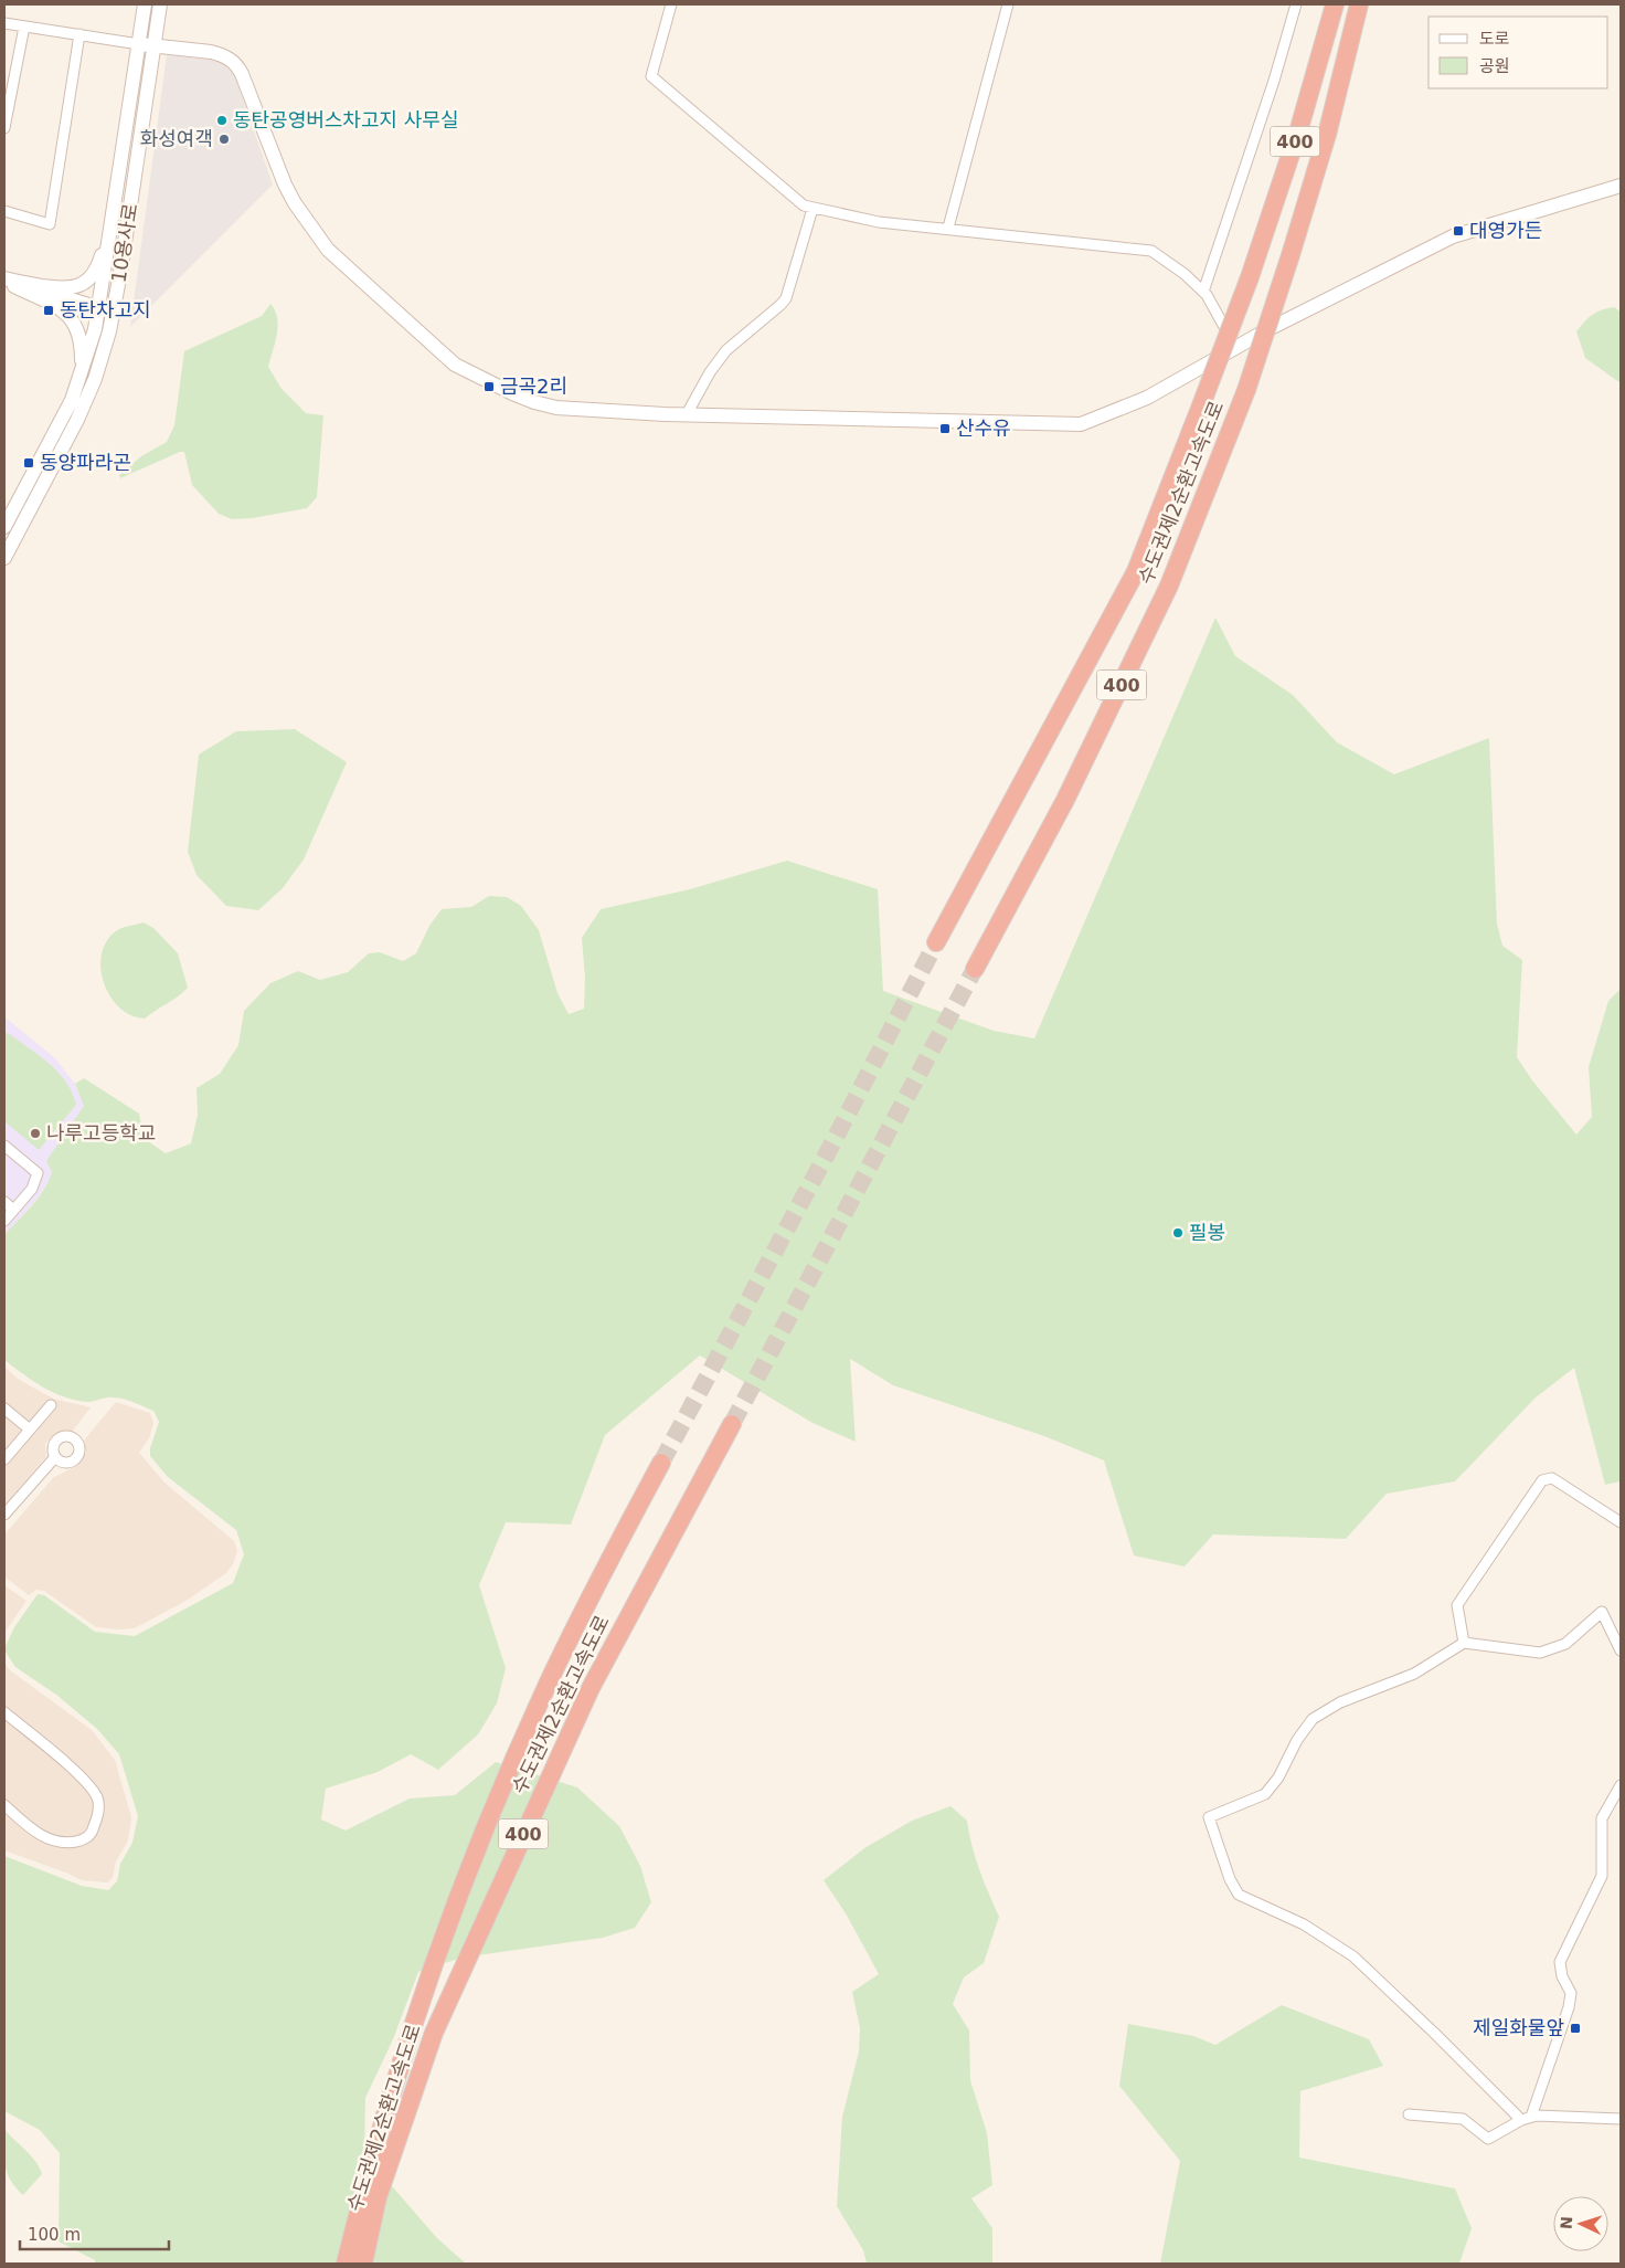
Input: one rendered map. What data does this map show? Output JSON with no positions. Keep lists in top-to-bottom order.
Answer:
{
  "streets": {
    "highway": ["400", "수도권제2순환고속도로"],
    "street": ["10용사로"]
  },
  "places": {
    "other": [
      "동탄공영버스차고지 사무실",
      "화성여객",
      "나루고등학교",
      "필봉"
    ],
    "transit": [
      "대영가든",
      "동탄차고지",
      "금곡2리",
      "산수유",
      "동양파라곤",
      "제일화물앞"
    ]
  },
  "legend": ["도로", "공원"],
  "scale_bar": "100 m",
  "north": "left"
}
